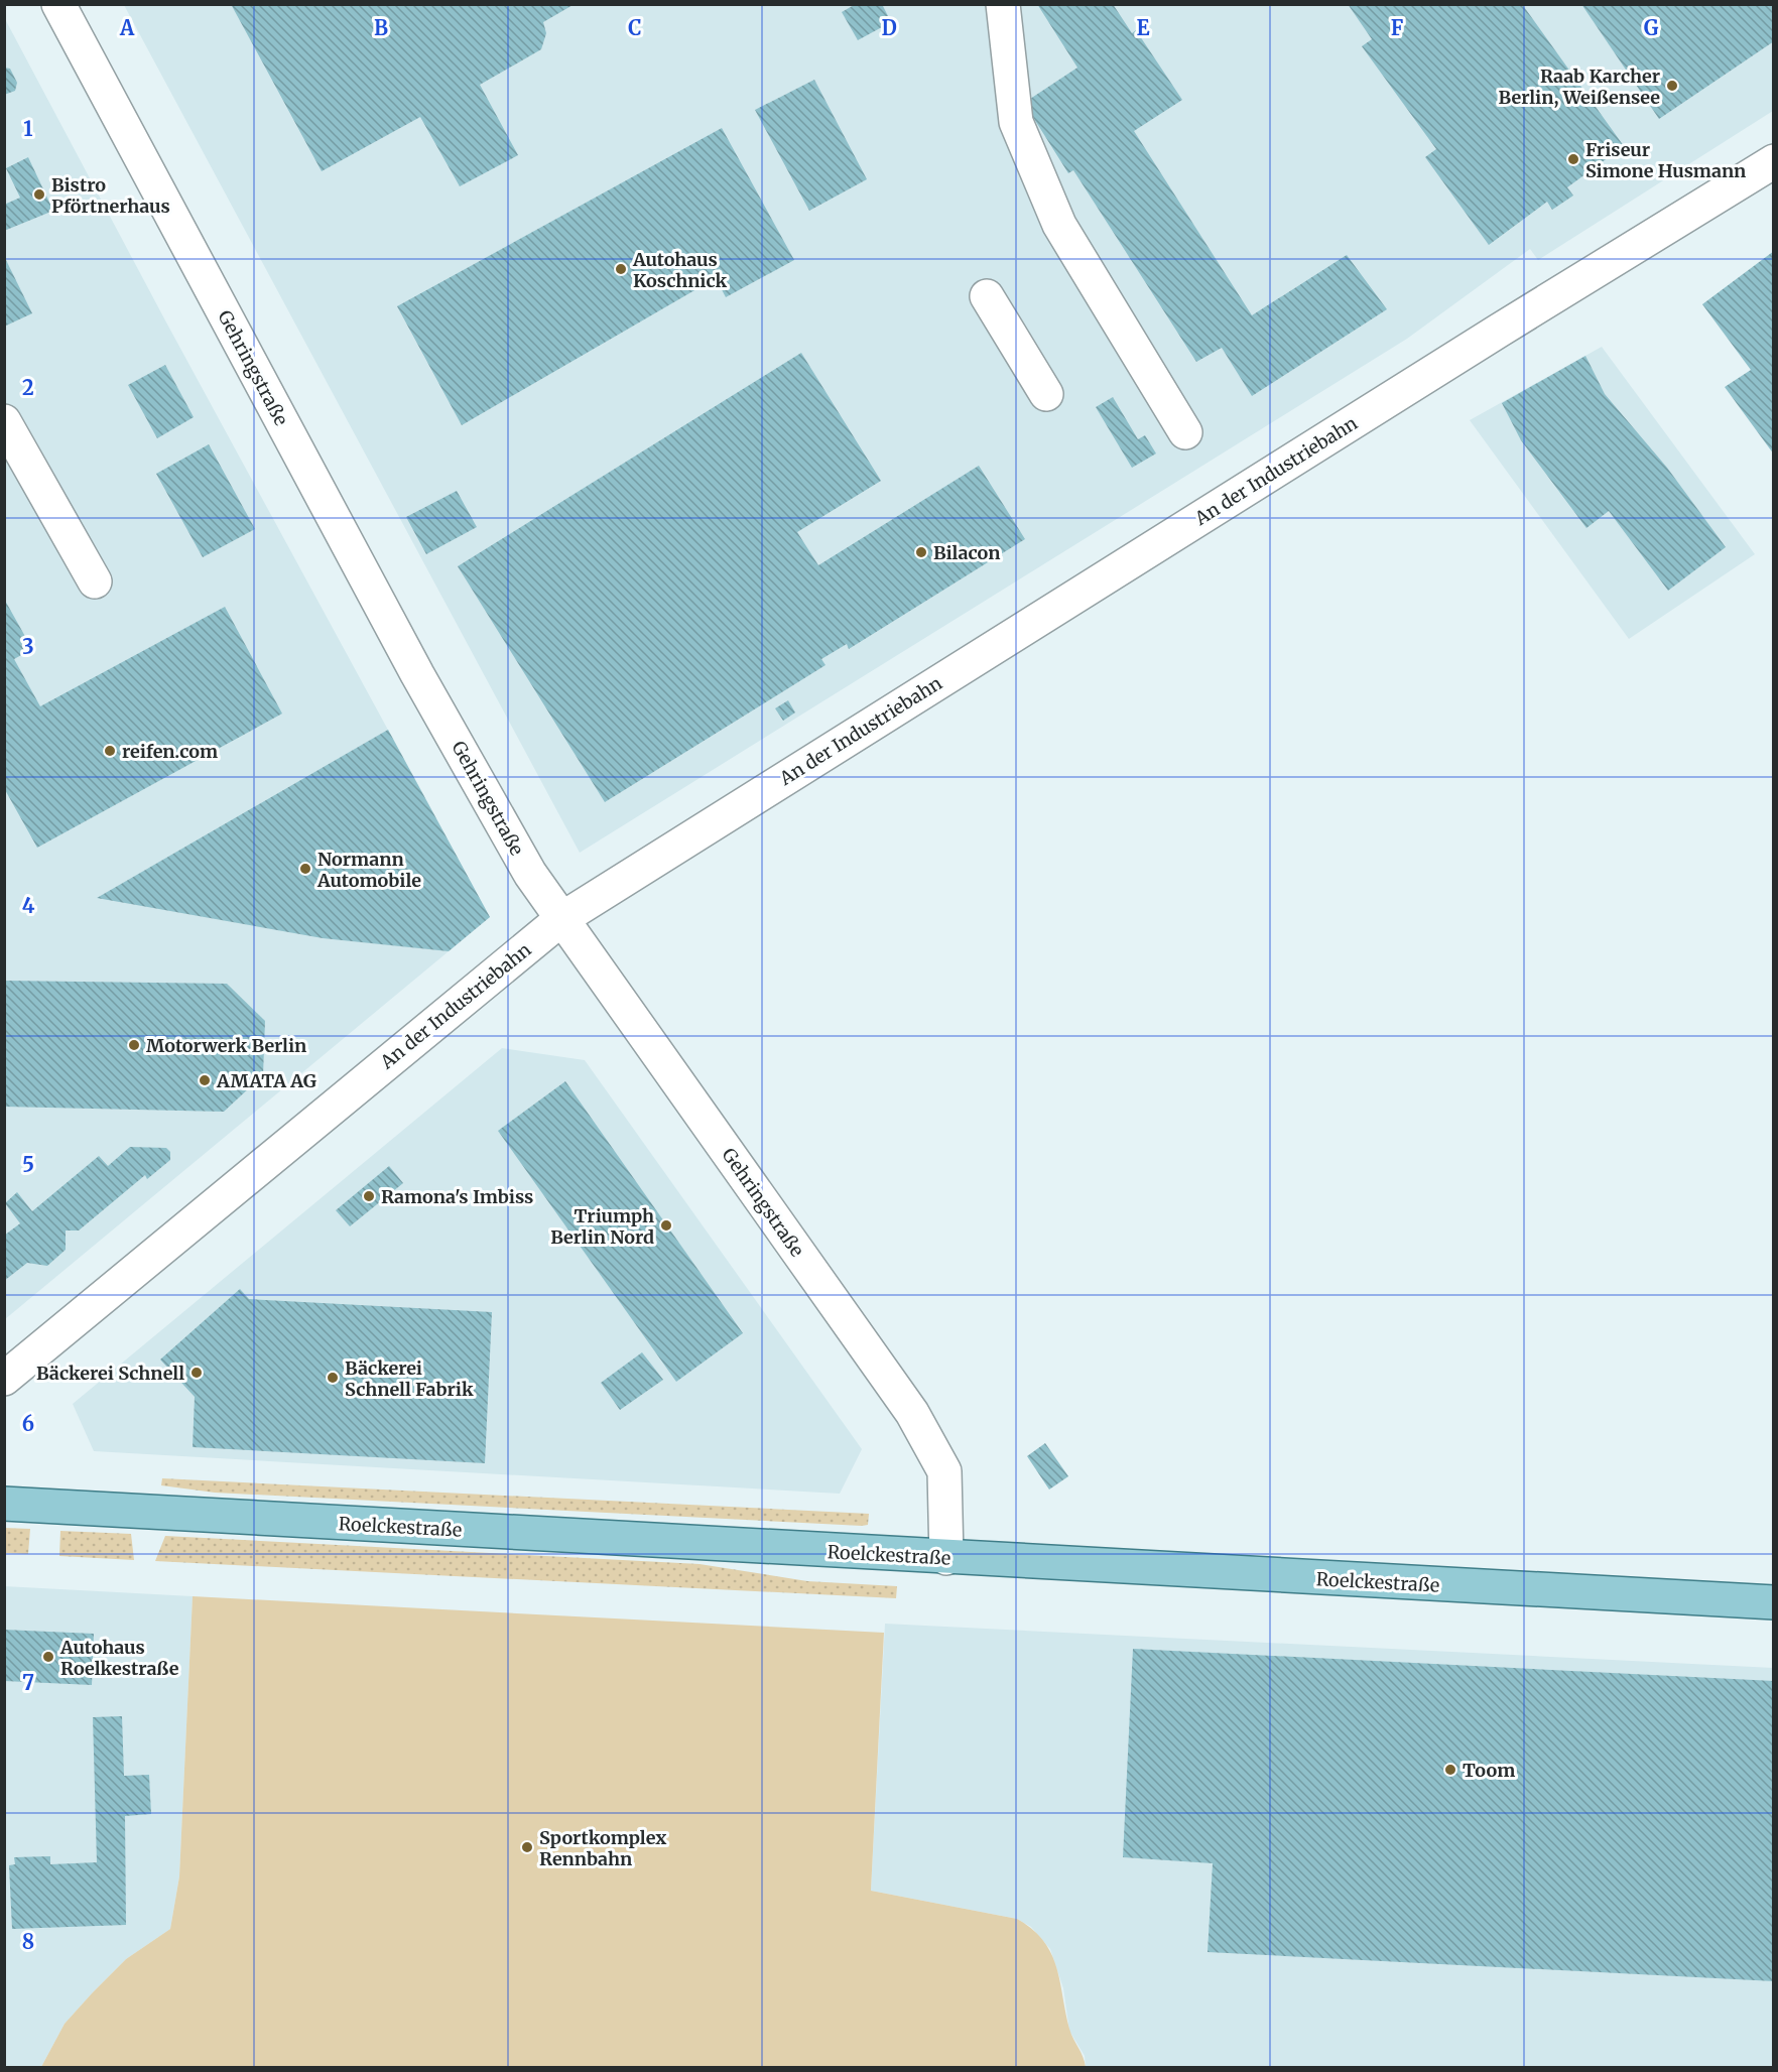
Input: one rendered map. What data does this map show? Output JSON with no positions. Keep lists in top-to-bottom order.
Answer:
{
  "streets": {
    "main road": ["Roelckestraße"],
    "street": ["Gehringstraße", "An der Industriebahn"]
  },
  "crossings": [
    ["Gehringstraße", "An der Industriebahn"],
    ["Gehringstraße", "Roelckestraße"]
  ],
  "places": [
    "Raab Karcher Berlin, Weißensee",
    "Friseur Simone Husmann",
    "Bistro Pförtnerhaus",
    "Autohaus Koschnick",
    "Bilacon",
    "reifen.com",
    "Normann Automobile",
    "Motorwerk Berlin",
    "AMATA AG",
    "Ramona's Imbiss",
    "Triumph Berlin Nord",
    "Bäckerei Schnell",
    "Bäckerei Schnell Fabrik",
    "Autohaus Roelkestraße",
    "Toom",
    "Sportkomplex Rennbahn"
  ],
  "grid": {
    "columns": [
      "A",
      "B",
      "C",
      "D",
      "E",
      "F",
      "G"
    ],
    "rows": [
      "1",
      "2",
      "3",
      "4",
      "5",
      "6",
      "7",
      "8"
    ]
  }
}
